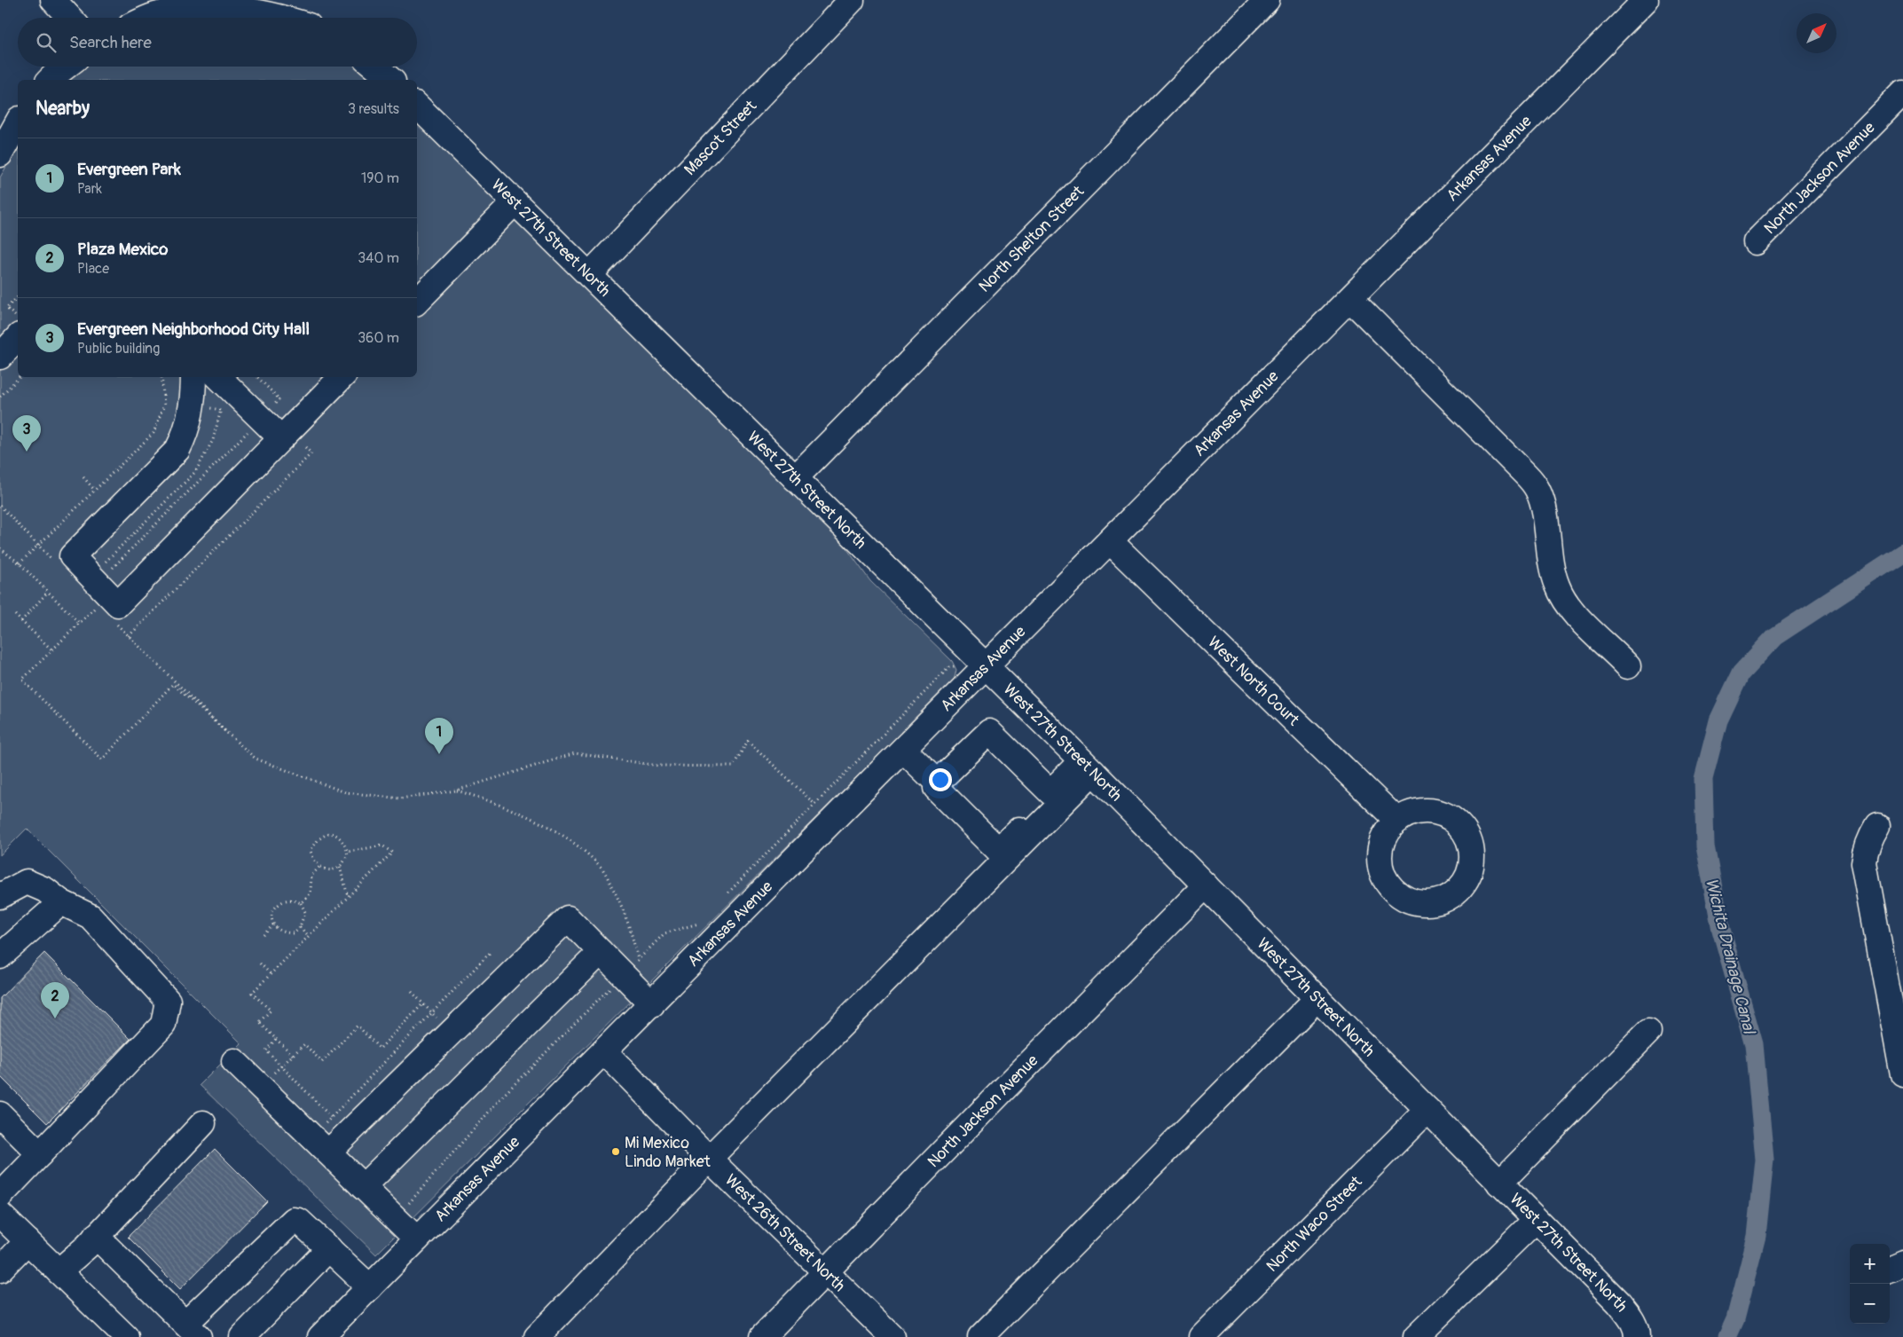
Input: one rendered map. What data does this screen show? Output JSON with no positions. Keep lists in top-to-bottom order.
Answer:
{
  "streets": {
    "street": [
      "Mascot Street",
      "Arkansas Avenue",
      "North Jackson Avenue",
      "West 27th Street North",
      "North Shelton Street",
      "West North Court",
      "North Waco Street",
      "West 26th Street North"
    ]
  },
  "crossings": [
    ["Mascot Street", "West 27th Street North"],
    ["Arkansas Avenue", "West 27th Street North"],
    ["Arkansas Avenue", "West North Court"],
    ["Arkansas Avenue", "West 26th Street North"],
    ["North Jackson Avenue", "West 27th Street North"],
    ["North Jackson Avenue", "West 26th Street North"],
    ["West 27th Street North", "North Shelton Street"],
    ["West 27th Street North", "North Waco Street"]
  ],
  "water": ["Wichita Drainage Canal"],
  "places": ["Mi Mexico Lindo Market"],
  "north": "top right",
  "page": {
    "search": "Search here",
    "heading": ["Nearby", "3 results"],
    "list": [
      {
        "mark": "1",
        "name": "Evergreen Park",
        "note": "Park",
        "value": "190 m"
      },
      {
        "mark": "2",
        "name": "Plaza Mexico",
        "note": "Place",
        "value": "340 m"
      },
      {
        "mark": "3",
        "name": "Evergreen Neighborhood City Hall",
        "note": "Public building",
        "value": "360 m"
      }
    ],
    "pins": ["3", "1", "2"],
    "map_buttons": ["+", "−"]
  }
}
